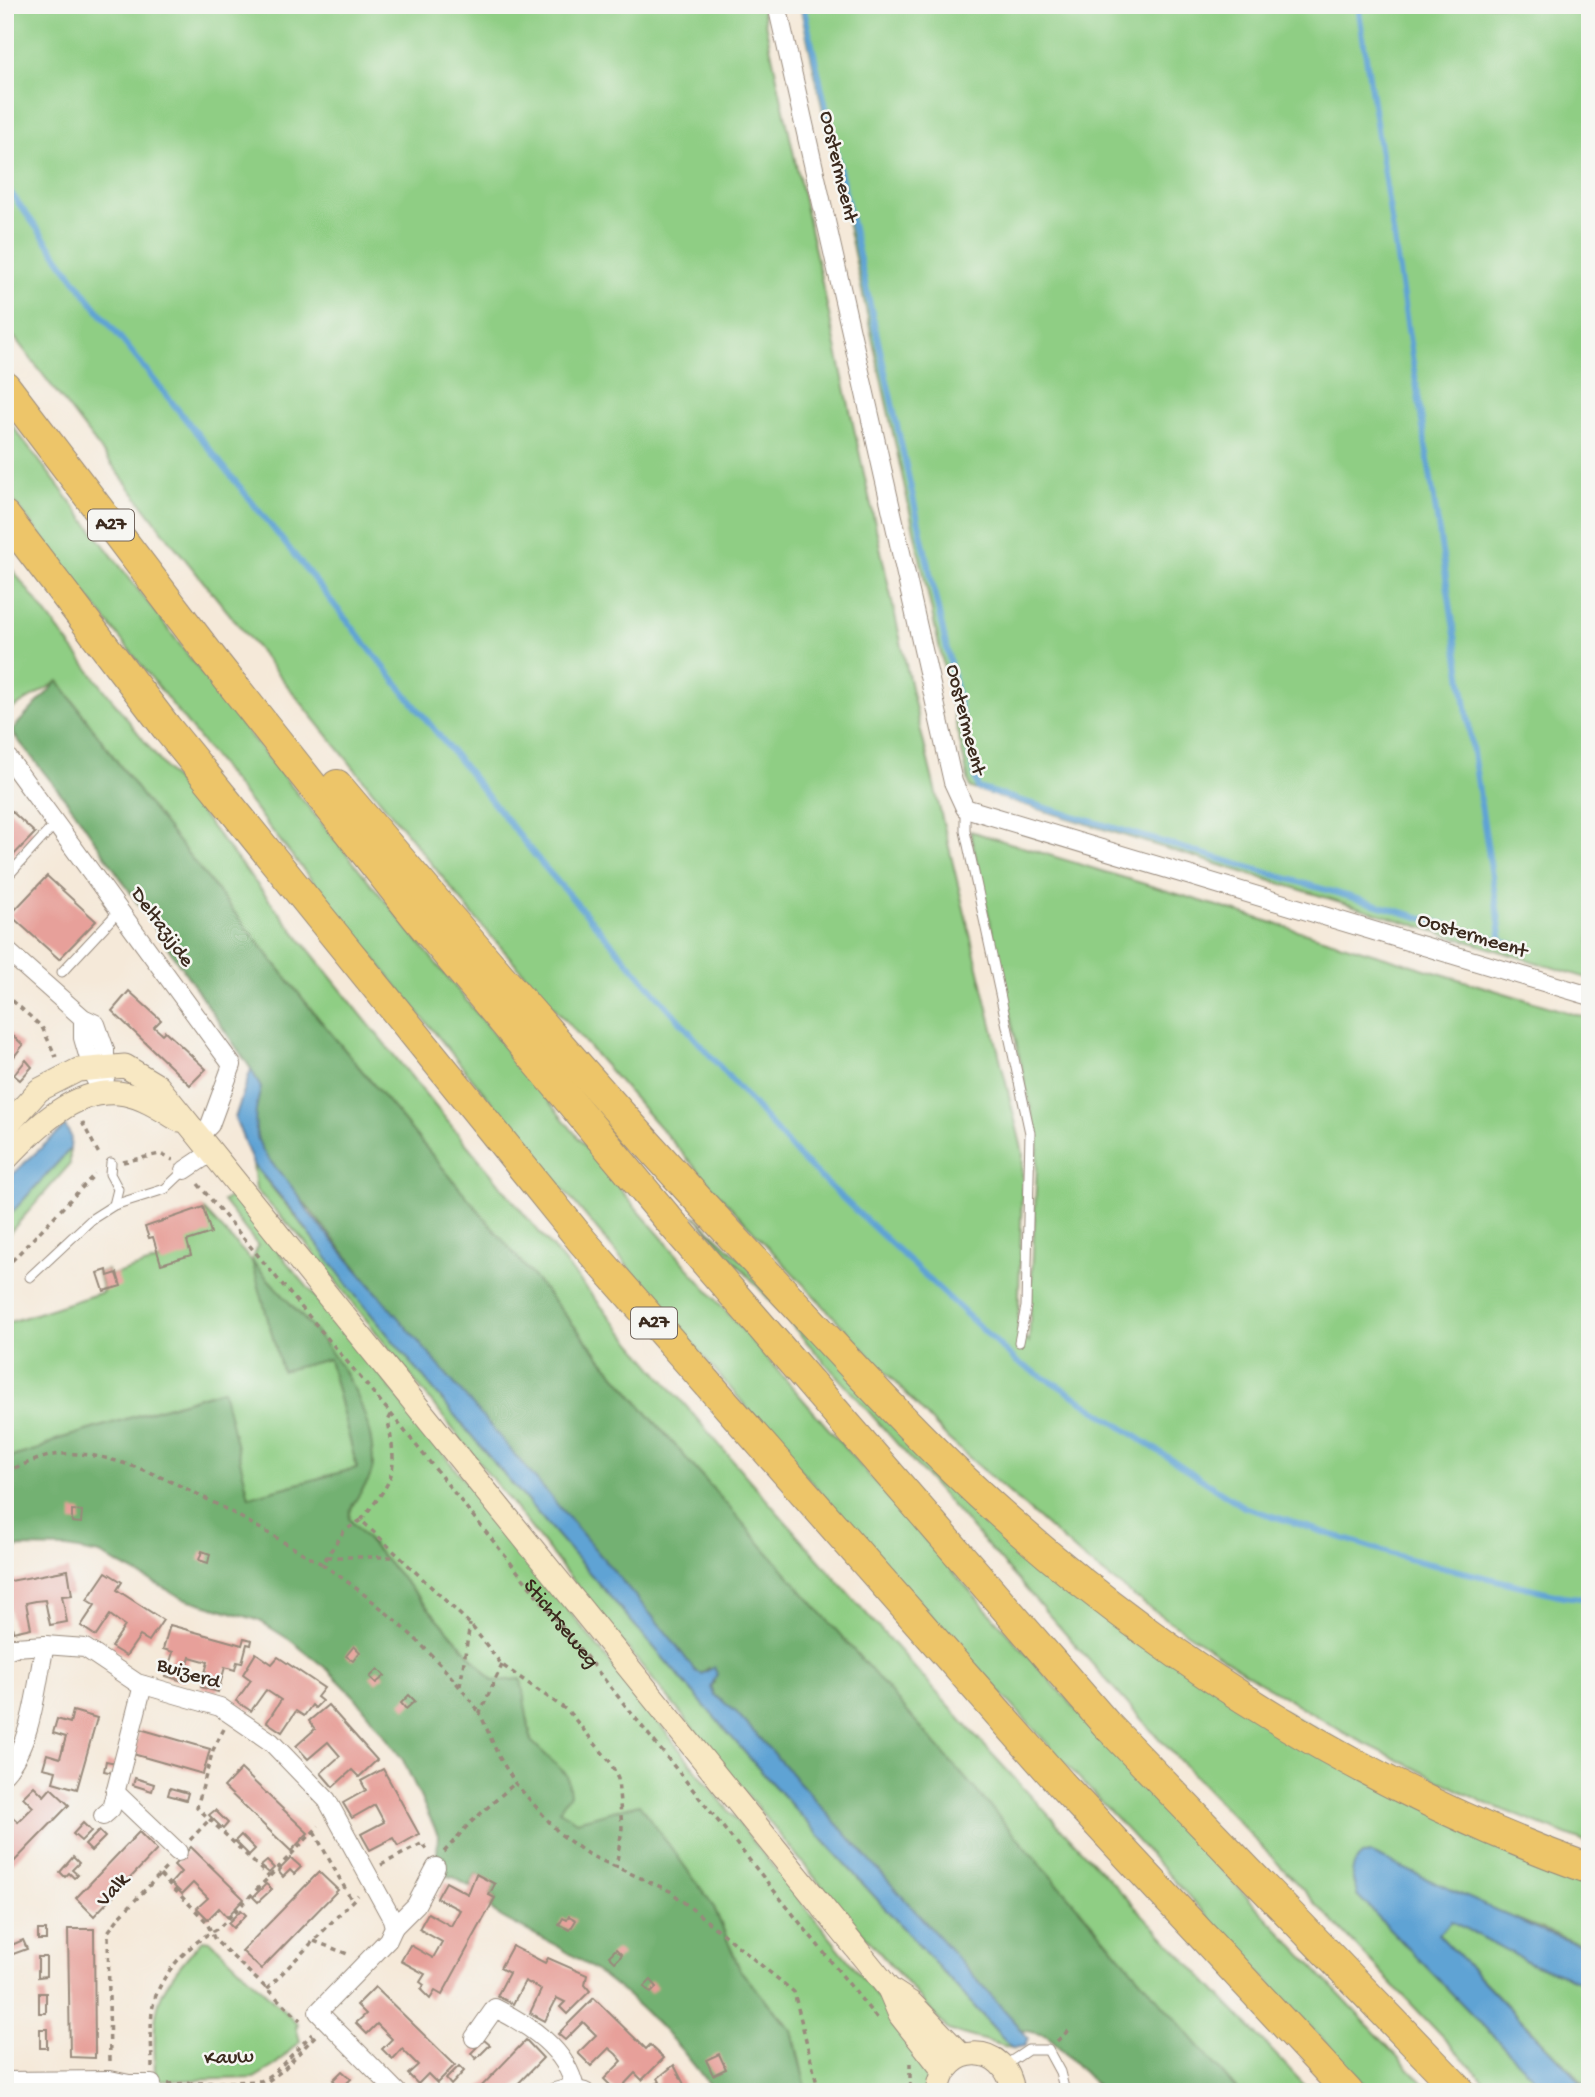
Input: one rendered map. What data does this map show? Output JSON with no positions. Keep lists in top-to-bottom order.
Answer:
{
  "streets": {
    "highway": ["A27"],
    "street": [
      "Oostermeent",
      "Deltazijde",
      "Stichtseweg",
      "Buizerd"
    ],
    "path": ["Valk", "Kauw"]
  },
  "crossings": [
    ["Deltazijde", "Stichtseweg"]
  ]
}
